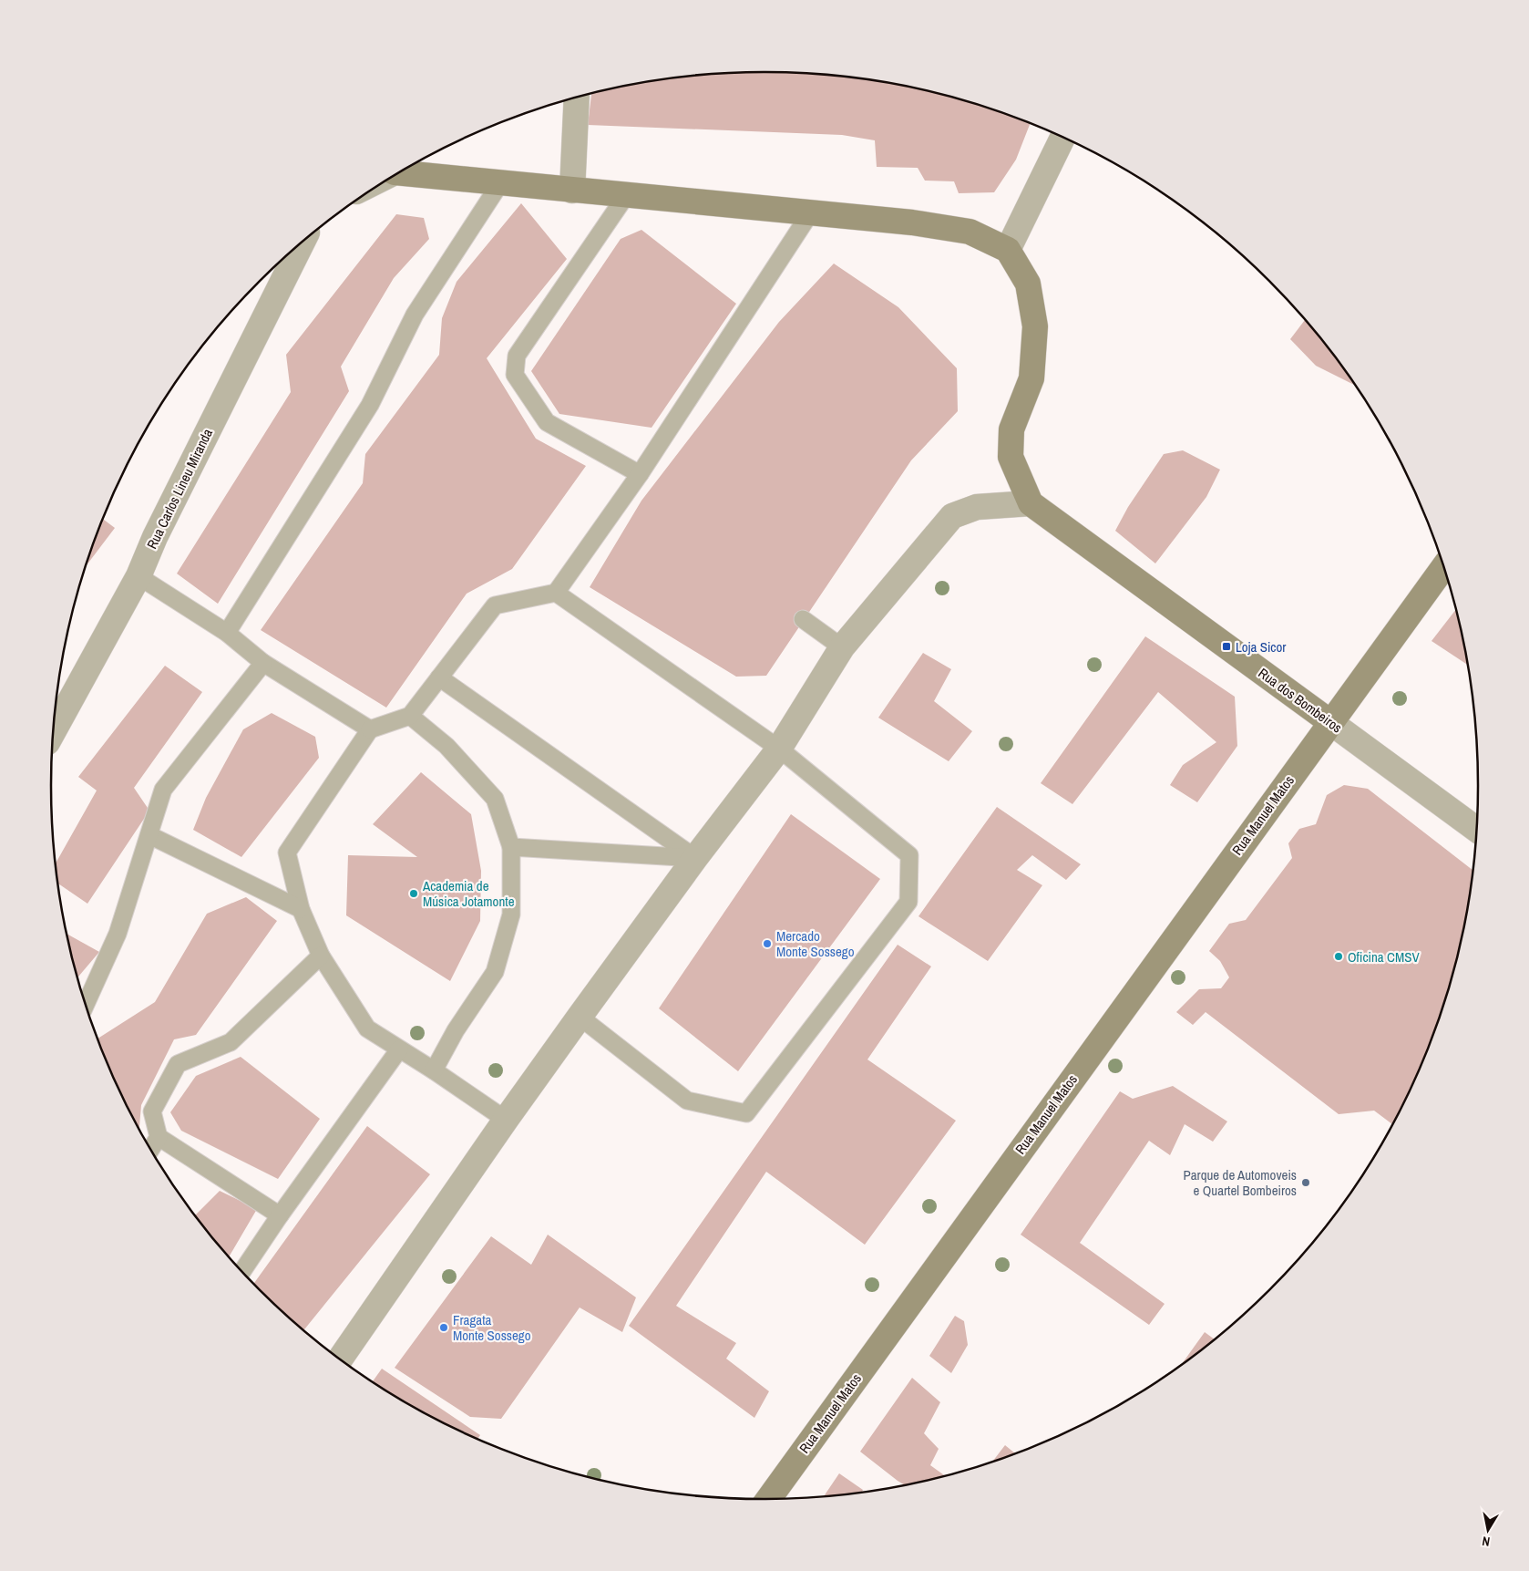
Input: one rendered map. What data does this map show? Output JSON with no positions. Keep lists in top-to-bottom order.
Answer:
{
  "streets": {
    "main road": ["Rua dos Bombeiros", "Rua Manuel Matos"],
    "street": ["Rua Carlos Lineu Miranda"]
  },
  "crossings": [
    ["Rua dos Bombeiros", "Rua Manuel Matos"]
  ],
  "places": {
    "transit": ["Loja Sicor"],
    "other": [
      "Academia de Música Jotamonte",
      "Mercado Monte Sossego",
      "Oficina CMSV",
      "Parque de Automoveis e Quartel Bombeiros",
      "Fragata Monte Sossego"
    ]
  },
  "north": "bottom"
}
